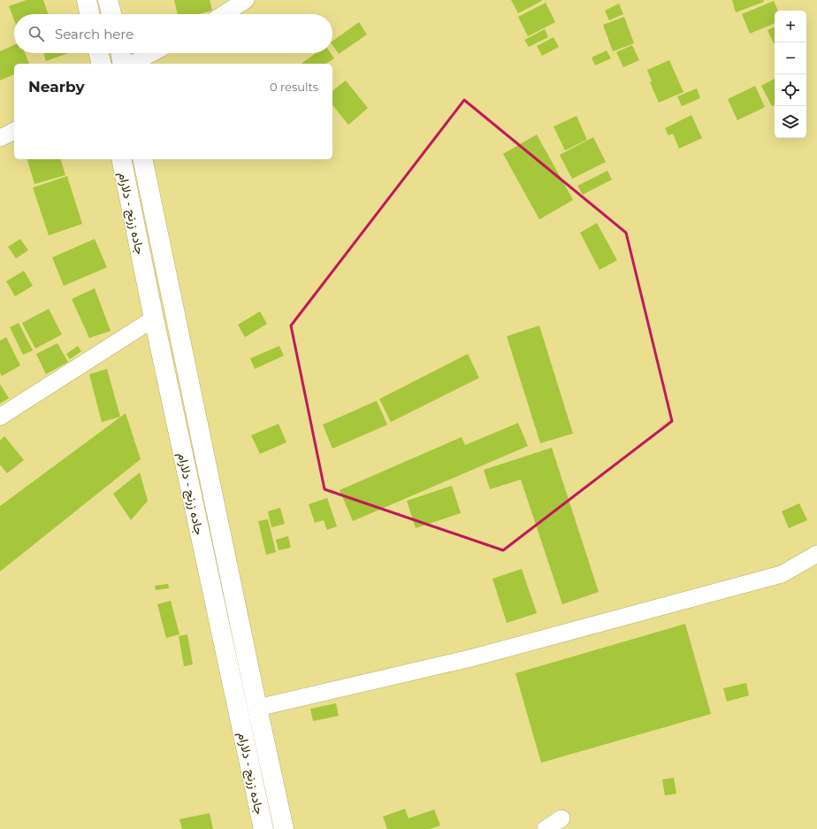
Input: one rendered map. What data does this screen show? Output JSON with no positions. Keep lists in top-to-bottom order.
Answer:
{
  "streets": {
    "highway": ["جاده زرنج - دلارام"]
  },
  "page": {
    "map_buttons": ["+", "−"],
    "search": "Search here",
    "heading": ["Nearby", "0 results"]
  }
}
